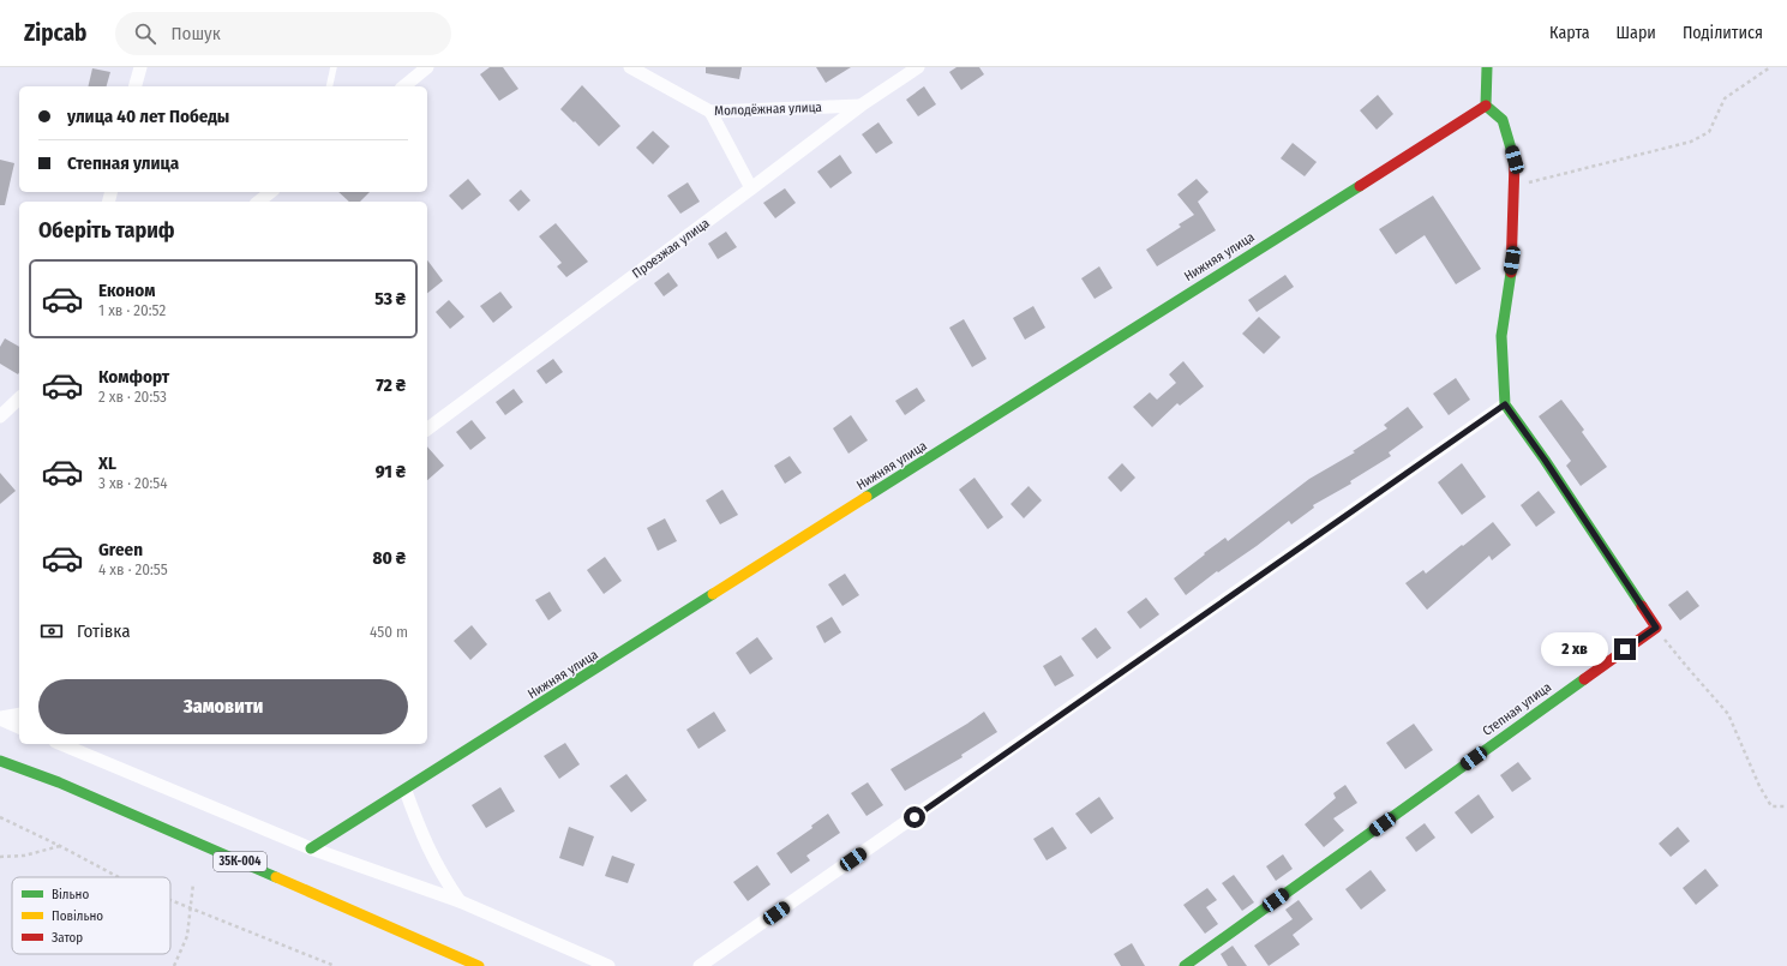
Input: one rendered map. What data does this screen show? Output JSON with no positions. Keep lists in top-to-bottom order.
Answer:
{
  "streets": {
    "street": [
      "Молодёжная улица",
      "Проезжая улица",
      "Нижняя улица",
      "Степная улица",
      "35К-004"
    ]
  },
  "crossings": [
    ["Молодёжная улица", "Проезжая улица"]
  ],
  "legend": ["Вільно", "Повільно", "Затор"],
  "page": {
    "header": "Zipcab",
    "search": "Пошук",
    "nav": ["Карта", "Шари", "Поділитися"],
    "banner": ["улица 40 лет Победы", "Степная улица"],
    "heading": "Оберіть тариф",
    "list": [
      {
        "name": "Економ",
        "note": "1 хв · 20:52",
        "value": "53 ₴"
      },
      {
        "name": "Комфорт",
        "note": "2 хв · 20:53",
        "value": "72 ₴"
      },
      {
        "name": "XL",
        "note": "3 хв · 20:54",
        "value": "91 ₴"
      },
      {
        "name": "Green",
        "note": "4 хв · 20:55",
        "value": "80 ₴"
      }
    ],
    "pay": ["Готівка", "450 m"],
    "bubble": "2 хв",
    "buttons": "Замовити"
  }
}
